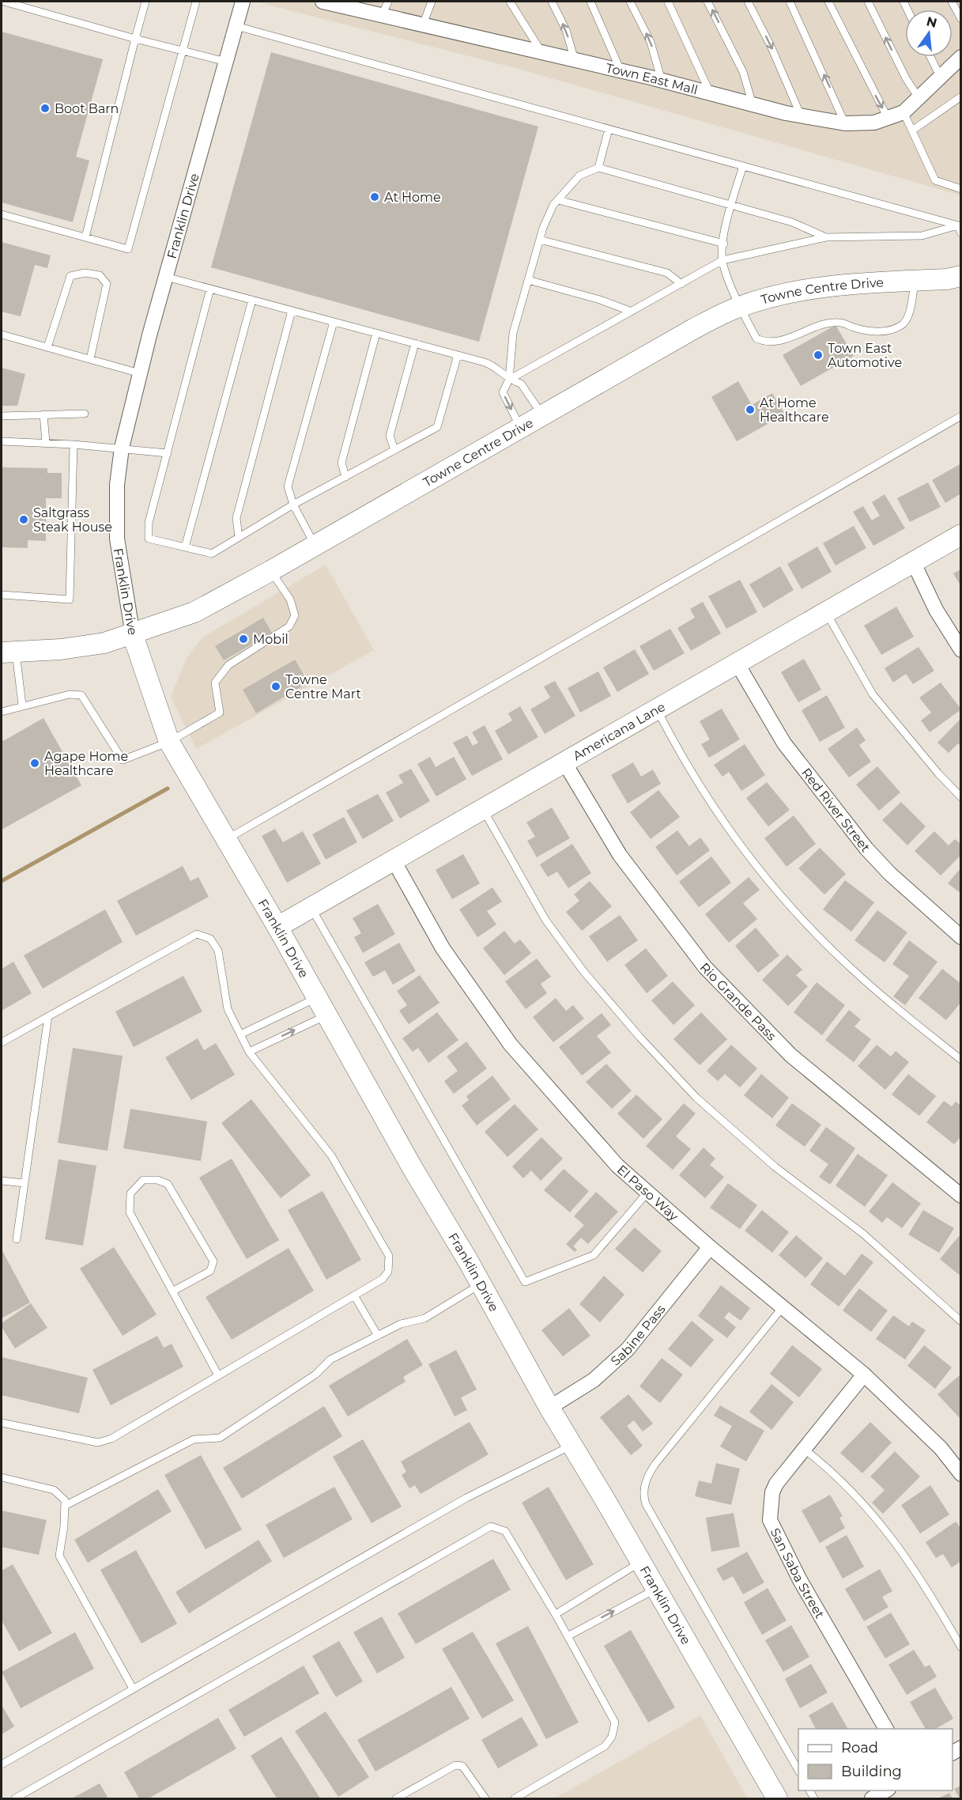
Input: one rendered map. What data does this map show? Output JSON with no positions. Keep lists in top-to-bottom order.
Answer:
{
  "streets": {
    "street": [
      "Town East Mall",
      "Franklin Drive",
      "Towne Centre Drive",
      "Americana Lane",
      "Red River Street",
      "Rio Grande Pass",
      "El Paso Way",
      "Sabine Pass",
      "San Saba Street"
    ]
  },
  "crossings": [
    ["Franklin Drive", "Towne Centre Drive"],
    ["Franklin Drive", "Americana Lane"],
    ["Franklin Drive", "Sabine Pass"],
    ["Americana Lane", "Red River Street"],
    ["Americana Lane", "Rio Grande Pass"],
    ["Americana Lane", "El Paso Way"],
    ["El Paso Way", "Sabine Pass"],
    ["El Paso Way", "San Saba Street"]
  ],
  "places": [
    "Boot Barn",
    "At Home",
    "Town East Automotive",
    "At Home Healthcare",
    "Saltgrass Steak House",
    "Mobil",
    "Towne Centre Mart",
    "Agape Home Healthcare"
  ],
  "legend": ["Road", "Building"],
  "north": "top"
}
